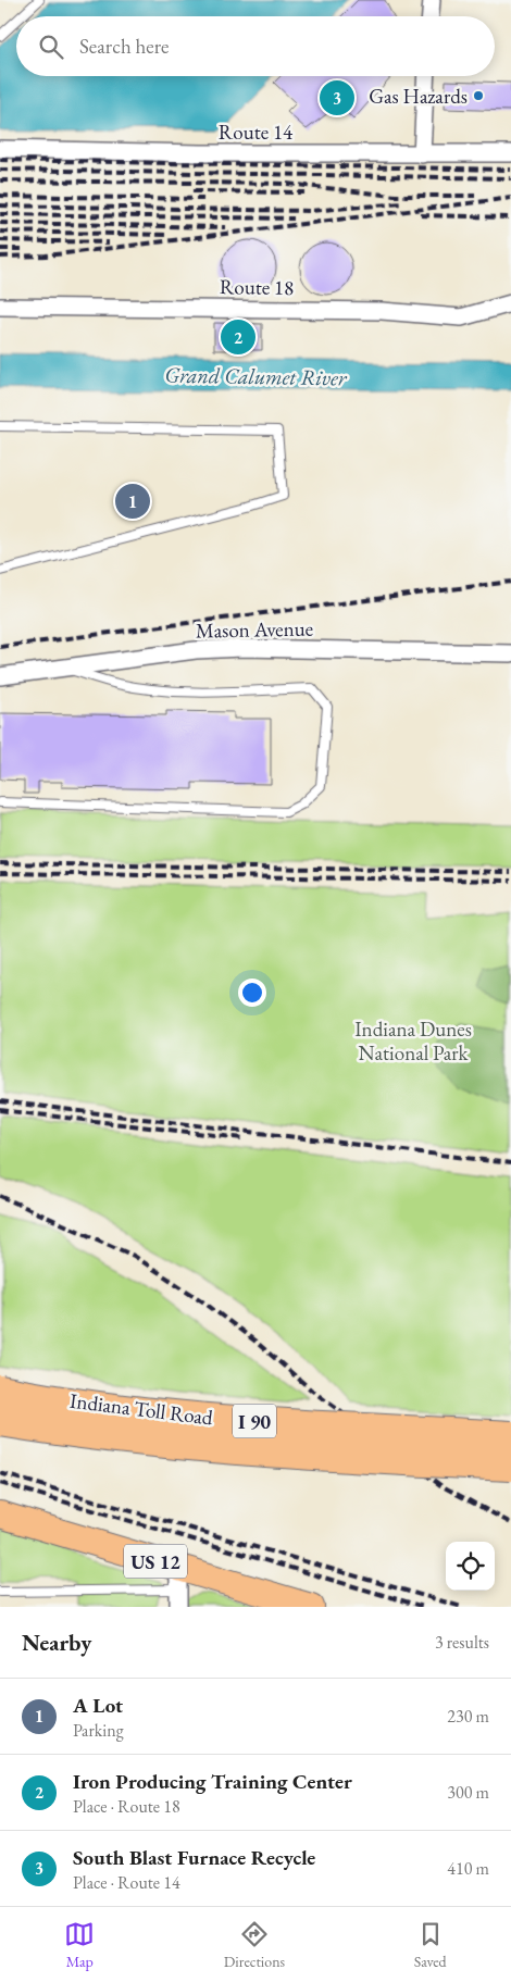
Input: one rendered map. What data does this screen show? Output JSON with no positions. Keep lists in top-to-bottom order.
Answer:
{
  "streets": {
    "highway": ["Indiana Toll Road", "I 90"],
    "main road": ["US 12"],
    "street": ["Route 14", "Route 18", "Mason Avenue"]
  },
  "water": ["Grand Calumet River"],
  "parks": ["Indiana Dunes National Park"],
  "places": ["Gas Hazards"],
  "page": {
    "search": "Search here",
    "pins": ["3", "2", "1"],
    "heading": ["Nearby", "3 results"],
    "list": [
      {
        "mark": "1",
        "name": "A Lot",
        "note": "Parking",
        "value": "230 m"
      },
      {
        "mark": "2",
        "name": "Iron Producing Training Center",
        "note": "Place · Route 18",
        "value": "300 m"
      },
      {
        "mark": "3",
        "name": "South Blast Furnace Recycle",
        "note": "Place · Route 14",
        "value": "410 m"
      }
    ],
    "nav": ["Map", "Directions", "Saved"]
  }
}
